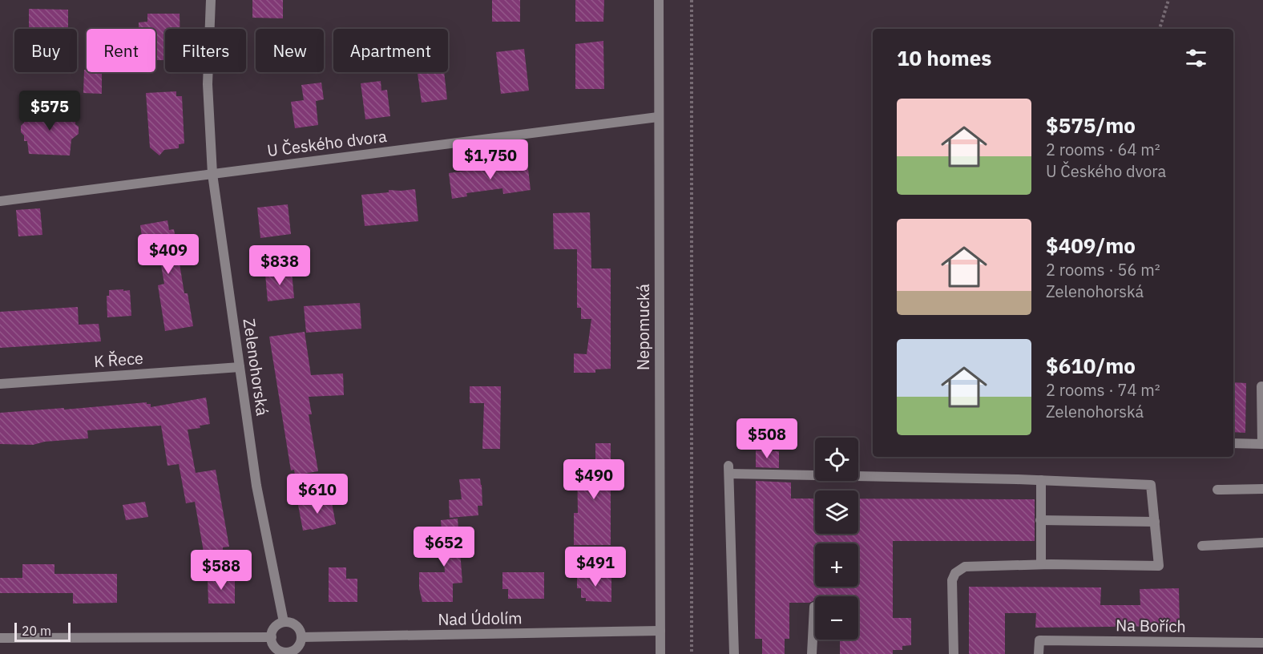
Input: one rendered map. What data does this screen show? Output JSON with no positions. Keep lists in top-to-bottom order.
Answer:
{
  "streets": {
    "street": [
      "U Českého dvora",
      "Nepomucká",
      "K Řece",
      "Zelenohorská",
      "Nad Údolím",
      "Na Bořích"
    ]
  },
  "crossings": [
    ["U Českého dvora", "Nepomucká"],
    ["U Českého dvora", "Zelenohorská"],
    ["Nepomucká", "Nad Údolím"],
    ["K Řece", "Zelenohorská"],
    ["Zelenohorská", "Nad Údolím"]
  ],
  "scale_bar": "20 m",
  "page": {
    "chip": [
      "Buy",
      "Rent",
      "Filters",
      "New",
      "Apartment"
    ],
    "heading": "10 homes",
    "list": [
      {
        "name": "$575/mo",
        "note": "2 rooms · 64 m² · U Českého dvora"
      },
      {
        "name": "$409/mo",
        "note": "2 rooms · 56 m² · Zelenohorská"
      },
      {
        "name": "$610/mo",
        "note": "2 rooms · 74 m² · Zelenohorská"
      }
    ],
    "price": [
      "$575",
      "$1,750",
      "$409",
      "$838",
      "$508",
      "$490",
      "$610",
      "$652",
      "$491",
      "$588"
    ],
    "map_buttons": ["+", "−"],
    "scale": "20 m"
  }
}
